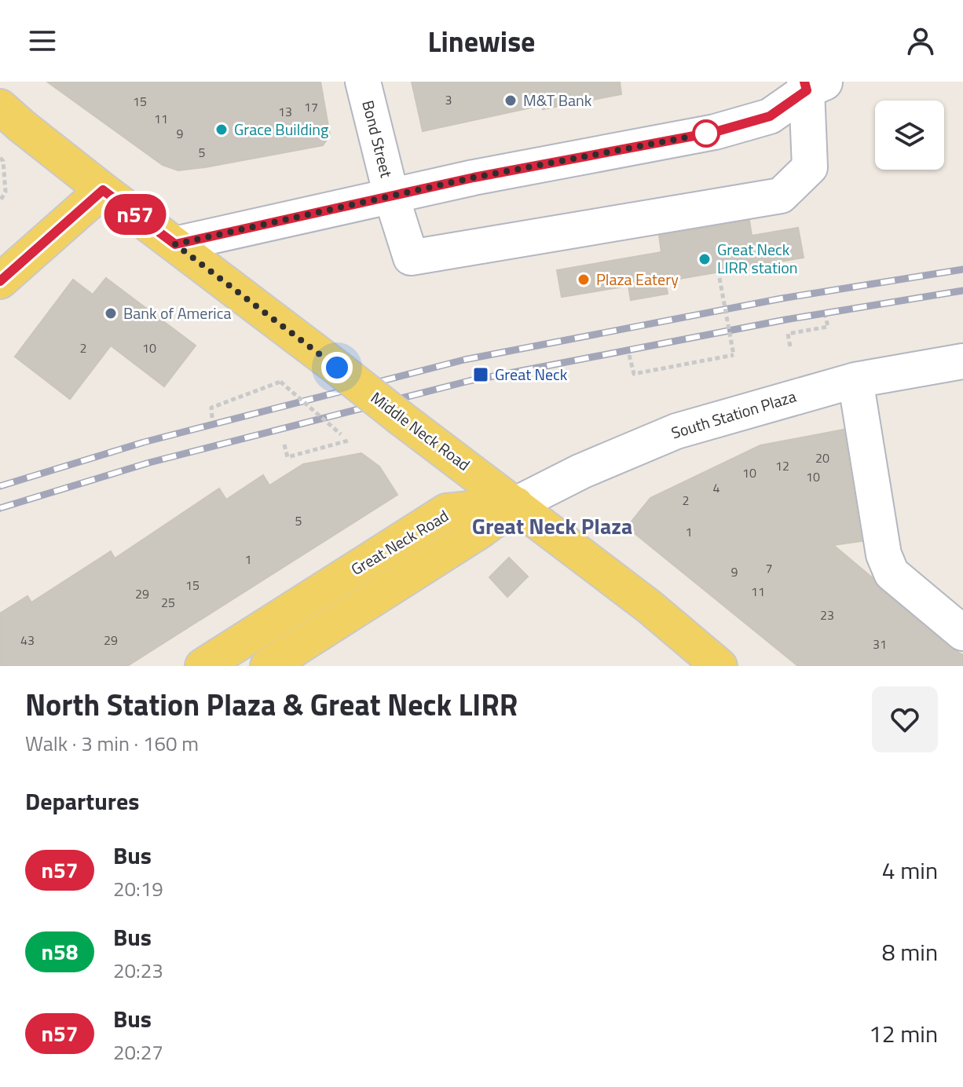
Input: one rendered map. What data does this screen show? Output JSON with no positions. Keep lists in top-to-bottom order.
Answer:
{
  "streets": {
    "main road": ["Middle Neck Road", "Great Neck Road"],
    "street": ["Bond Street", "South Station Plaza"]
  },
  "crossings": [
    ["South Station Plaza", "Middle Neck Road"],
    ["South Station Plaza", "Great Neck Road"],
    ["Middle Neck Road", "Great Neck Road"]
  ],
  "districts": ["Great Neck Plaza"],
  "places": {
    "other": [
      "M&T Bank",
      "Grace Building",
      "Great Neck LIRR station",
      "Plaza Eatery",
      "Bank of America"
    ],
    "transit": ["Great Neck"]
  },
  "lines": ["bus line n57"],
  "house_numbers": [
    "3",
    "15",
    "17",
    "13",
    "11",
    "9",
    "5",
    "2",
    "10",
    "20",
    "12",
    "10",
    "10",
    "4",
    "2",
    "5",
    "1",
    "1",
    "7",
    "9",
    "15",
    "11",
    "29",
    "25",
    "23",
    "43",
    "29",
    "31"
  ],
  "page": {
    "header": "Linewise",
    "on_map": "n57",
    "heading": [
      ["North Station Plaza & Great Neck LIRR", "Walk · 3 min · 160 m"],
      "Departures"
    ],
    "list": [
      {
        "mark": "n57",
        "name": "Bus",
        "note": "20:19",
        "value": "4 min"
      },
      {
        "mark": "n58",
        "name": "Bus",
        "note": "20:23",
        "value": "8 min"
      },
      {
        "mark": "n57",
        "name": "Bus",
        "note": "20:27",
        "value": "12 min"
      }
    ]
  }
}
